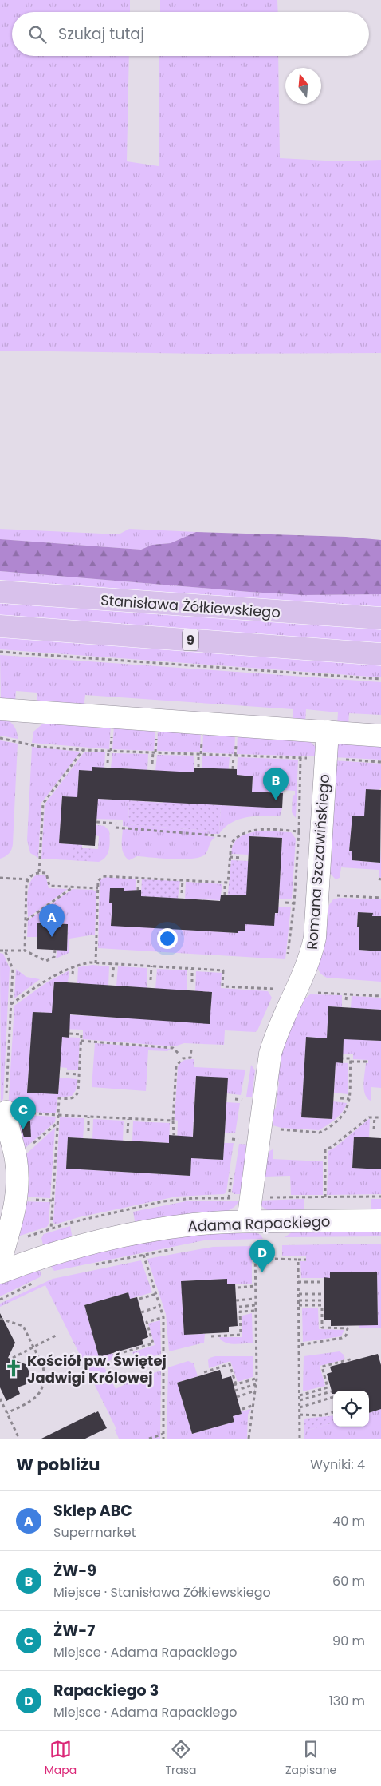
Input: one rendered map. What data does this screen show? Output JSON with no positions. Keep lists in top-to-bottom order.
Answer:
{
  "streets": {
    "main road": ["Stanisława Żółkiewskiego", "9"],
    "street": ["Romana Szczawińskiego", "Adama Rapackiego"]
  },
  "crossings": [
    ["Romana Szczawińskiego", "Adama Rapackiego"]
  ],
  "places": {
    "church": ["Kościół pw. Świętej Jadwigi Królowej"]
  },
  "north": "top",
  "page": {
    "search": "Szukaj tutaj",
    "pins": [
      "B",
      "A",
      "C",
      "D"
    ],
    "heading": ["W pobliżu", "Wyniki: 4"],
    "list": [
      {
        "mark": "A",
        "name": "Sklep ABC",
        "note": "Supermarket",
        "value": "40 m"
      },
      {
        "mark": "B",
        "name": "ŻW-9",
        "note": "Miejsce · Stanisława Żółkiewskiego",
        "value": "60 m"
      },
      {
        "mark": "C",
        "name": "ŻW-7",
        "note": "Miejsce · Adama Rapackiego",
        "value": "90 m"
      },
      {
        "mark": "D",
        "name": "Rapackiego 3",
        "note": "Miejsce · Adama Rapackiego",
        "value": "130 m"
      }
    ],
    "nav": ["Mapa", "Trasa", "Zapisane"]
  }
}
